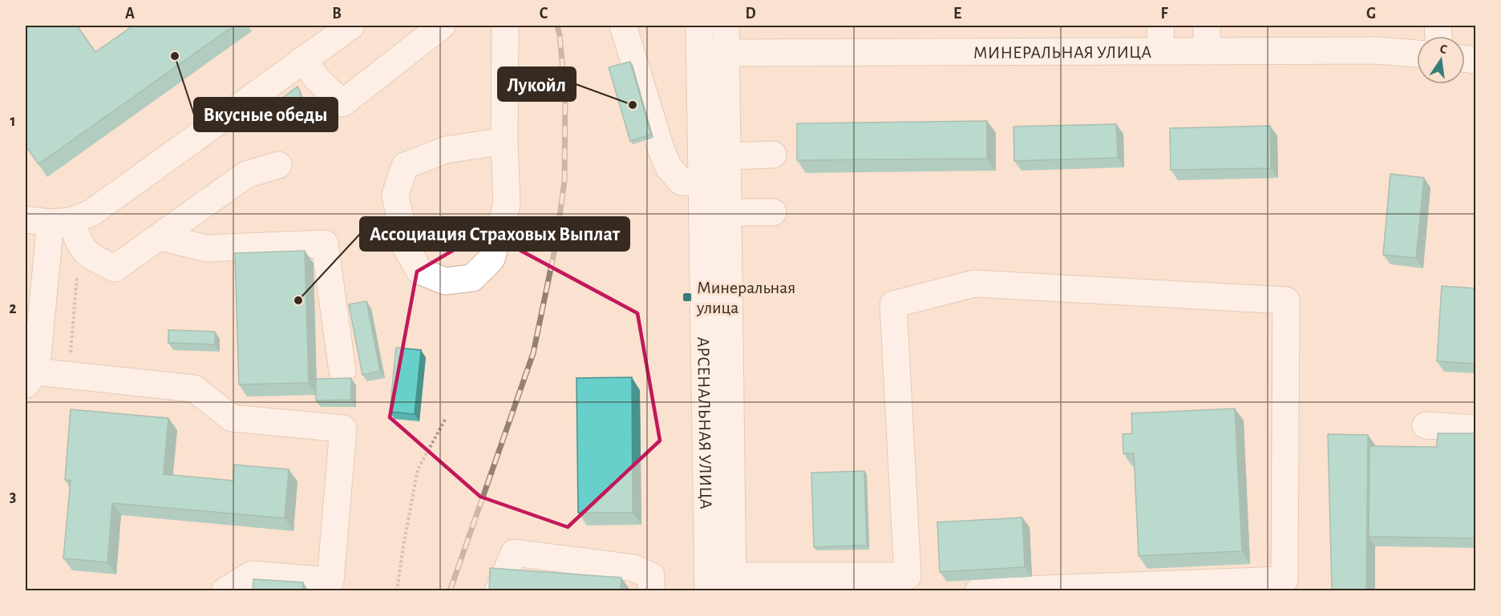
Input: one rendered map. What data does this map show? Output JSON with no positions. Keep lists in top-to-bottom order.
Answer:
{
  "streets": {
    "street": ["МИНЕРАЛЬНАЯ УЛИЦА", "АРСЕНАЛЬНАЯ УЛИЦА"]
  },
  "crossings": [
    ["МИНЕРАЛЬНАЯ УЛИЦА", "АРСЕНАЛЬНАЯ УЛИЦА"]
  ],
  "places": {
    "other": ["Вкусные обеды", "Лукойл", "Ассоциация Страховых Выплат"],
    "transit": ["Минеральная улица"]
  },
  "north": "top",
  "grid": {
    "columns": [
      "A",
      "B",
      "C",
      "D",
      "E",
      "F",
      "G"
    ],
    "rows": ["1", "2", "3"]
  }
}
